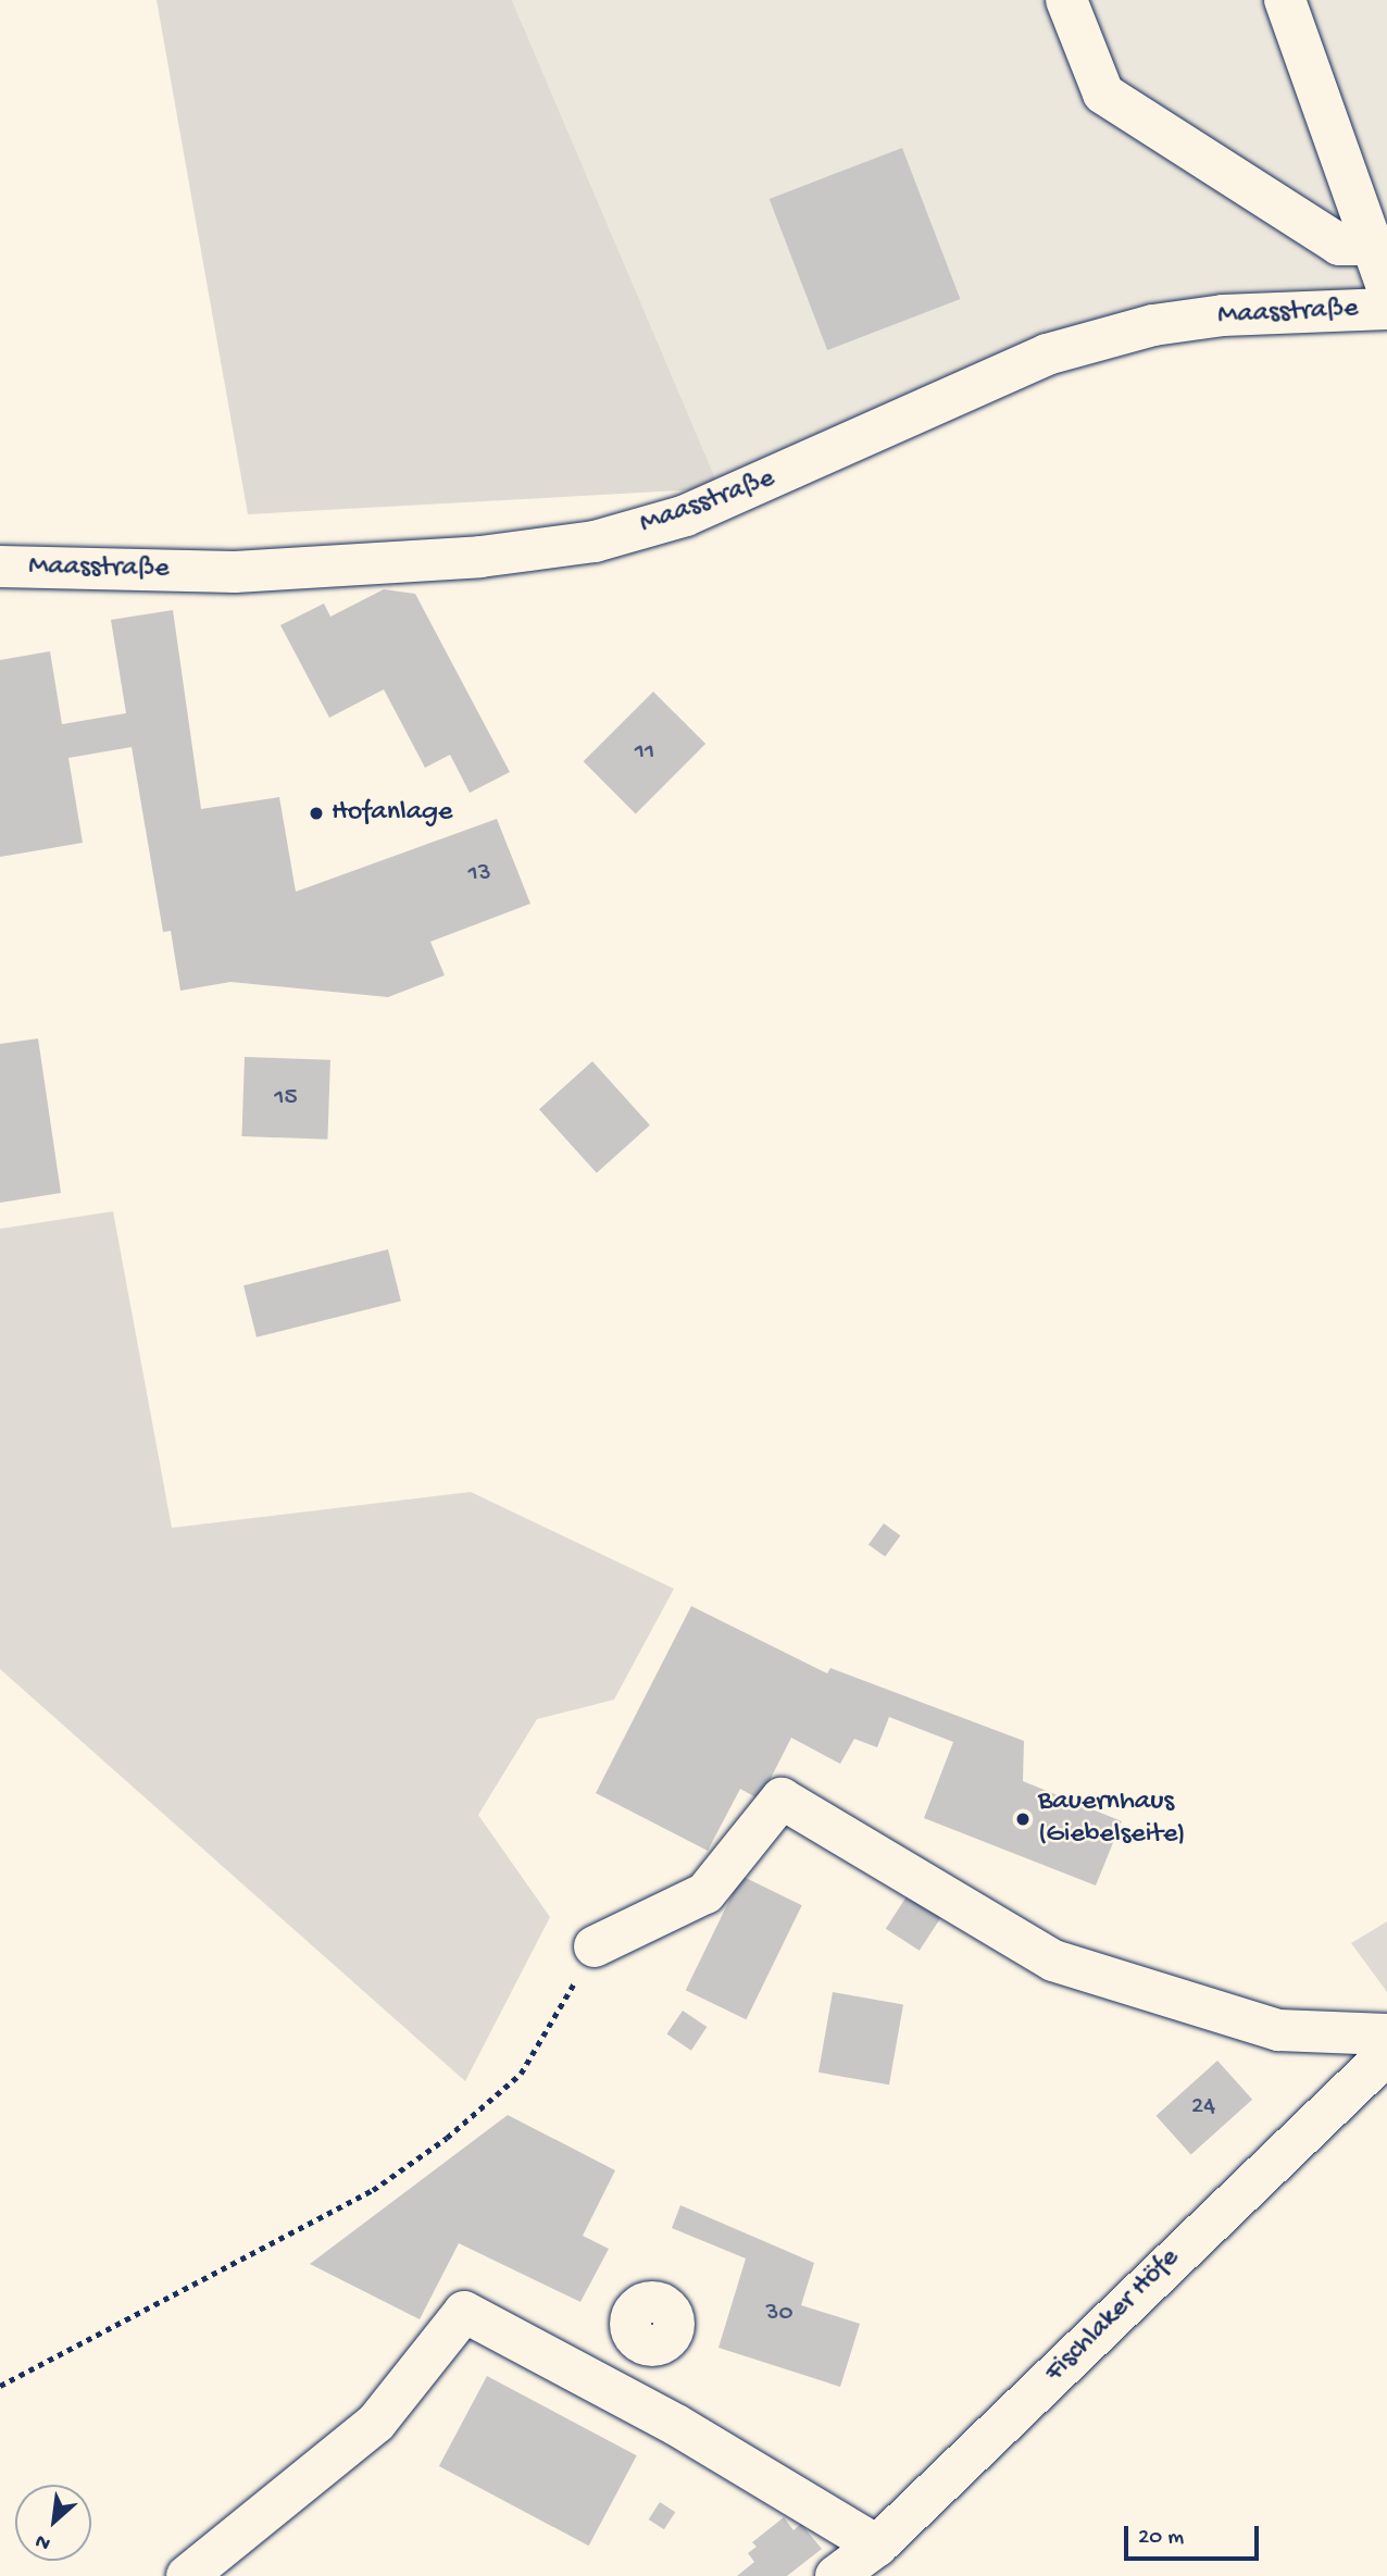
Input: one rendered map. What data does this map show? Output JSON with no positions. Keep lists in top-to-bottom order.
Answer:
{
  "streets": {
    "street": ["Maasstraße", "Fischlaker Höfe"]
  },
  "places": ["Hofanlage", "Bauernhaus (Giebelseite)"],
  "house_numbers": [
    "11",
    "13",
    "15",
    "24",
    "30"
  ],
  "scale_bar": "20 m",
  "north": "bottom left"
}
